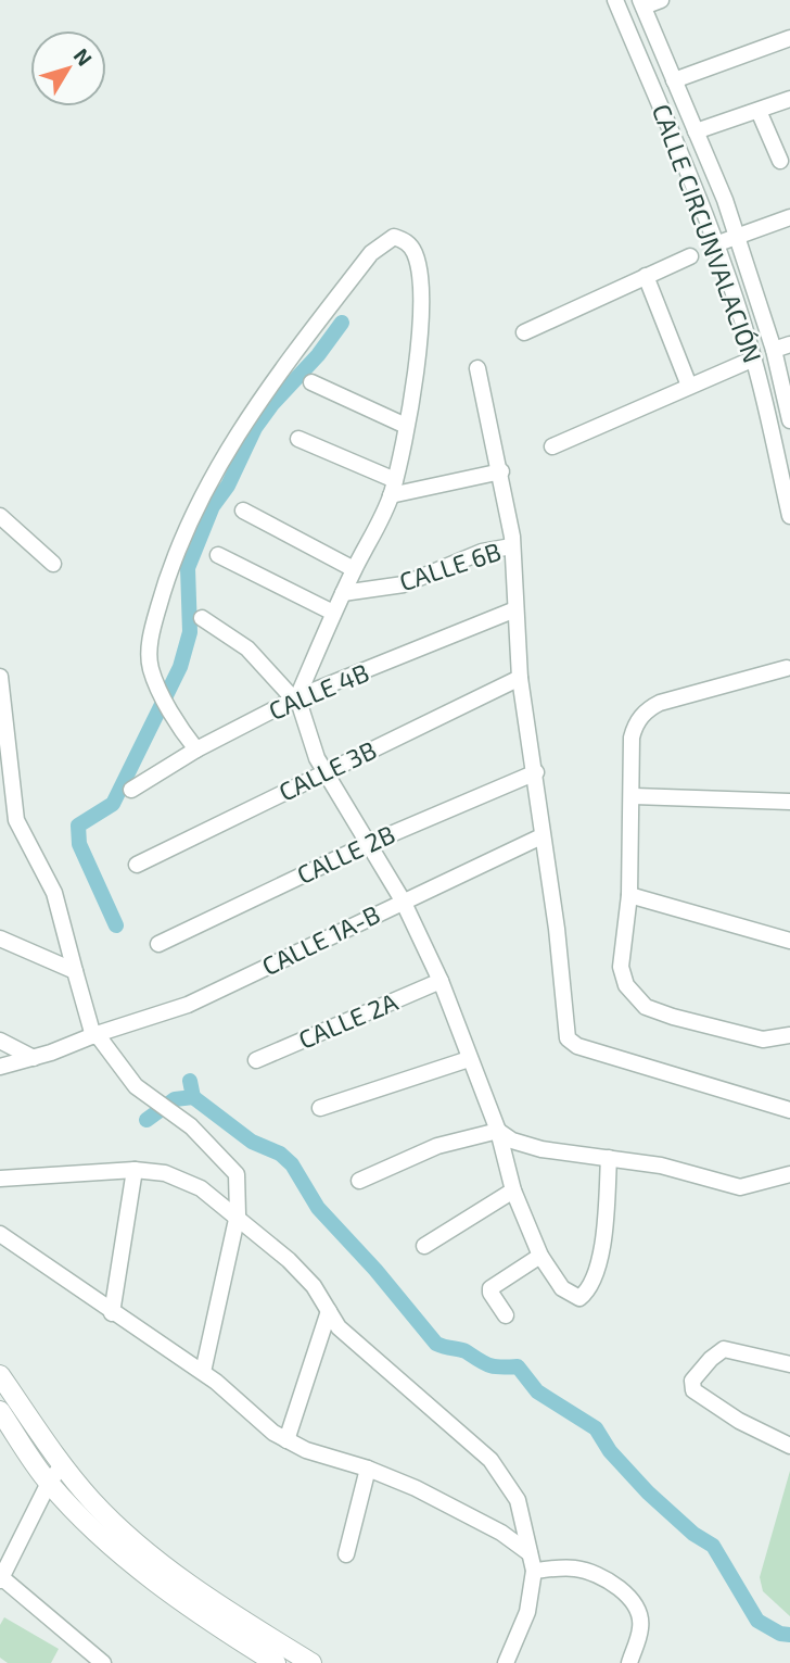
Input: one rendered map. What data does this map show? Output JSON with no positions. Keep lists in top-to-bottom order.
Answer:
{
  "streets": {
    "street": [
      "CALLE CIRCUNVALACIÓN",
      "CALLE 6B",
      "CALLE 4B",
      "CALLE 3B",
      "CALLE 2B",
      "CALLE 1A-B",
      "CALLE 2A"
    ]
  },
  "north": "top right"
}
